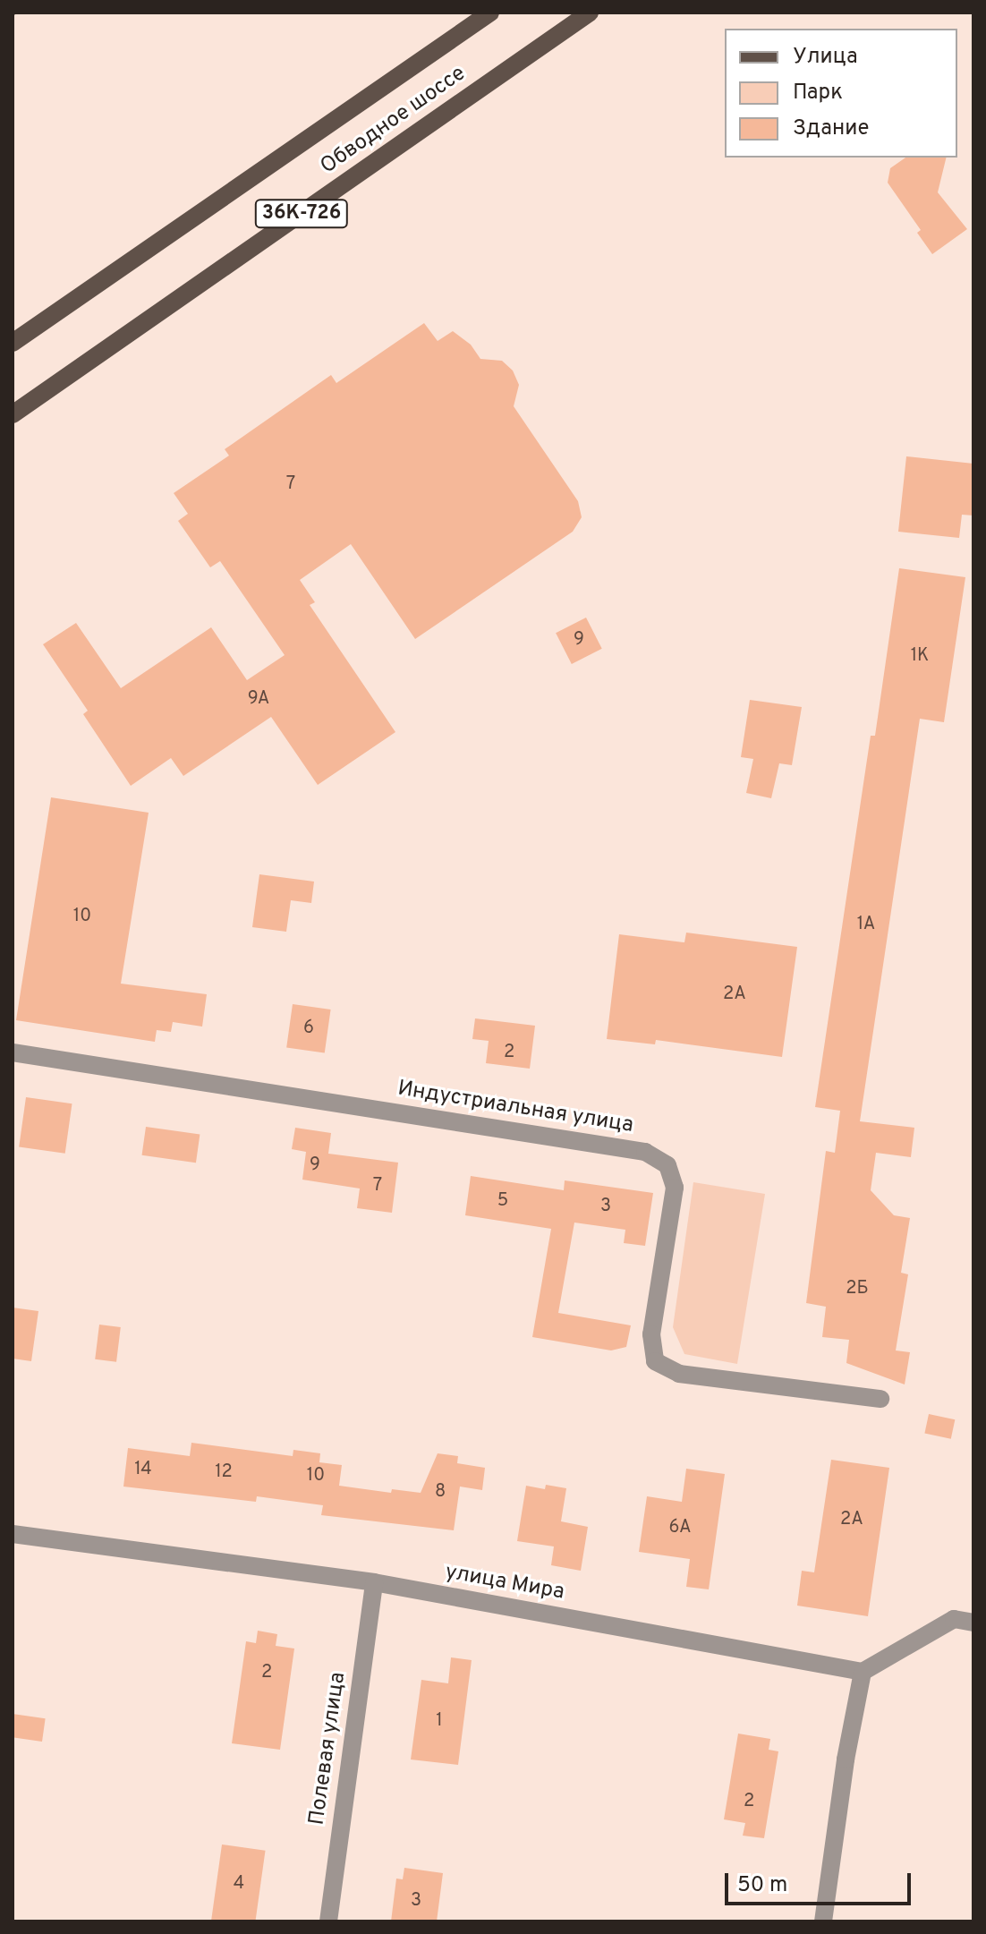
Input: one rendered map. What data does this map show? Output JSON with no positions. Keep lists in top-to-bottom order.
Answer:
{
  "streets": {
    "main road": ["Обводное шоссе", "36К-726"],
    "street": ["Индустриальная улица", "улица Мира", "Полевая улица"]
  },
  "crossings": [
    ["улица Мира", "Полевая улица"]
  ],
  "house_numbers": [
    "7",
    "9",
    "1К",
    "9А",
    "10",
    "1А",
    "2А",
    "6",
    "2",
    "9",
    "7",
    "5",
    "3",
    "2Б",
    "14",
    "12",
    "10",
    "8",
    "2А",
    "6А",
    "2",
    "1",
    "2",
    "4",
    "3"
  ],
  "legend": ["Улица", "Парк", "Здание"],
  "scale_bar": "50 m"
}
